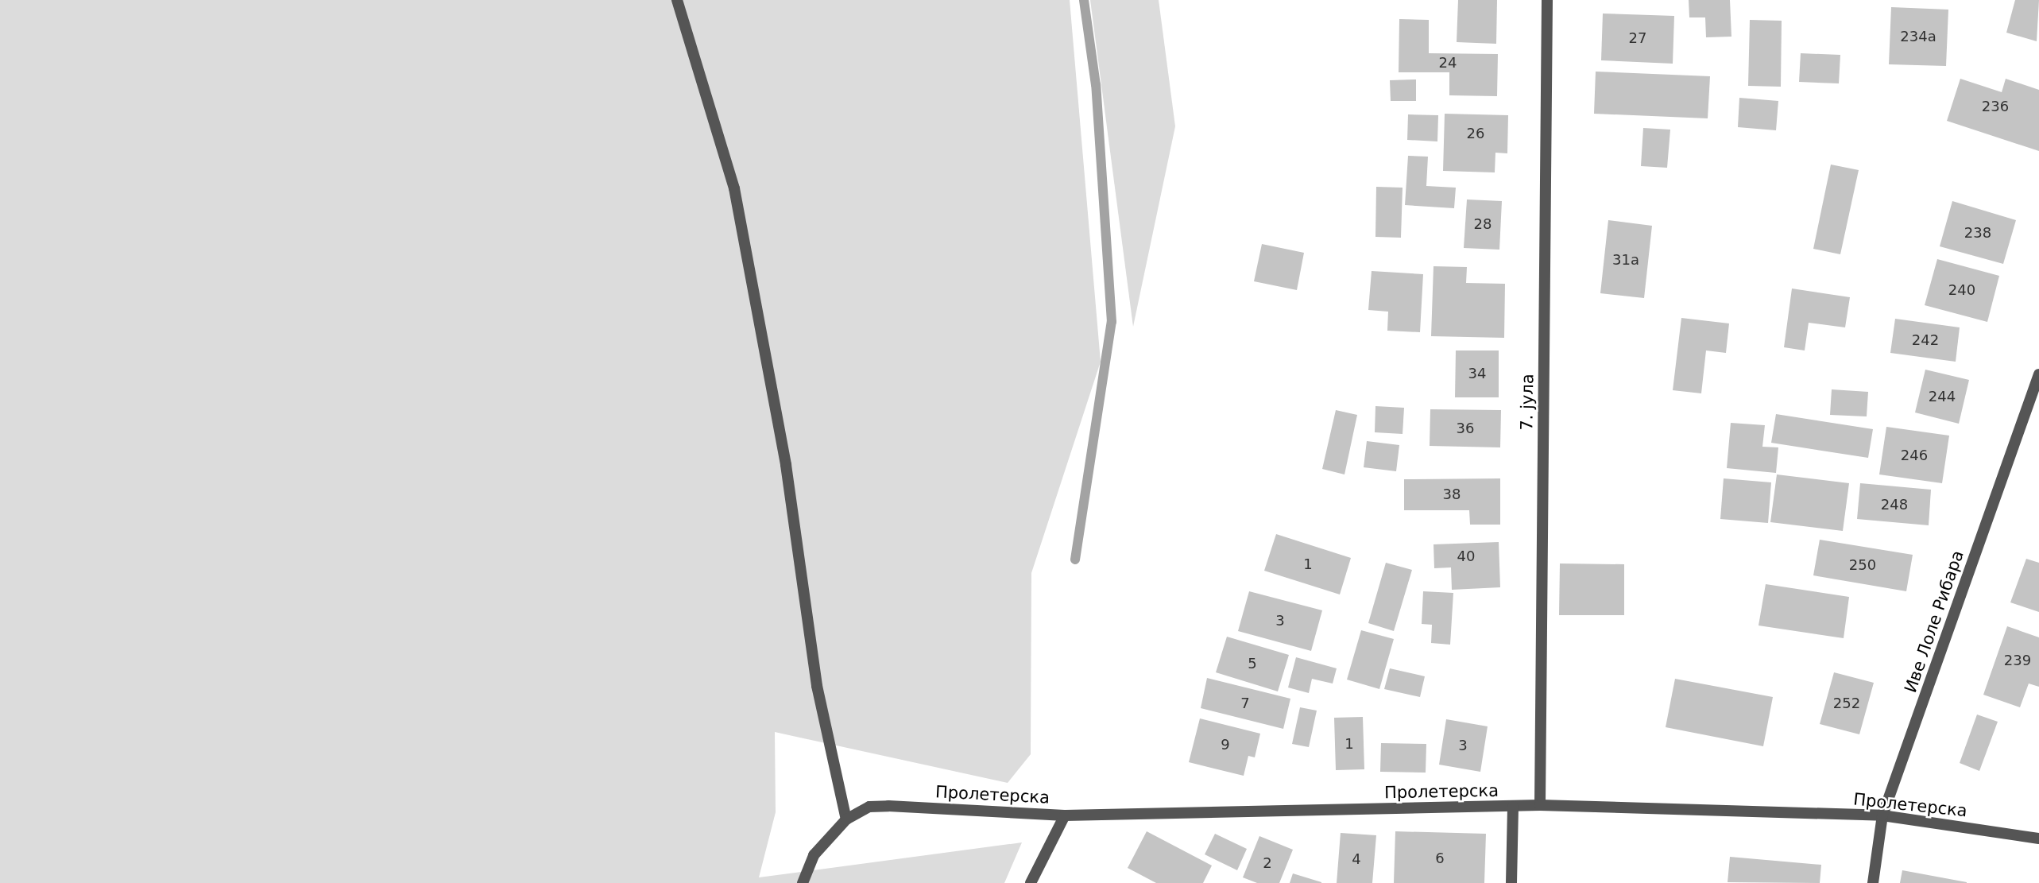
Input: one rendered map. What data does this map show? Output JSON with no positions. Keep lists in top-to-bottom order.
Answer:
{
  "streets": {
    "street": ["7. јула", "Иве Лоле Рибара", "Пролетерска"]
  },
  "crossings": [
    ["7. јула", "Пролетерска"],
    ["Иве Лоле Рибара", "Пролетерска"]
  ],
  "house_numbers": [
    "234a",
    "27",
    "24",
    "236",
    "26",
    "28",
    "238",
    "31a",
    "240",
    "242",
    "34",
    "244",
    "36",
    "246",
    "38",
    "248",
    "40",
    "1",
    "250",
    "3",
    "239",
    "5",
    "7",
    "252",
    "1",
    "9",
    "3",
    "6",
    "4",
    "2"
  ]
}
